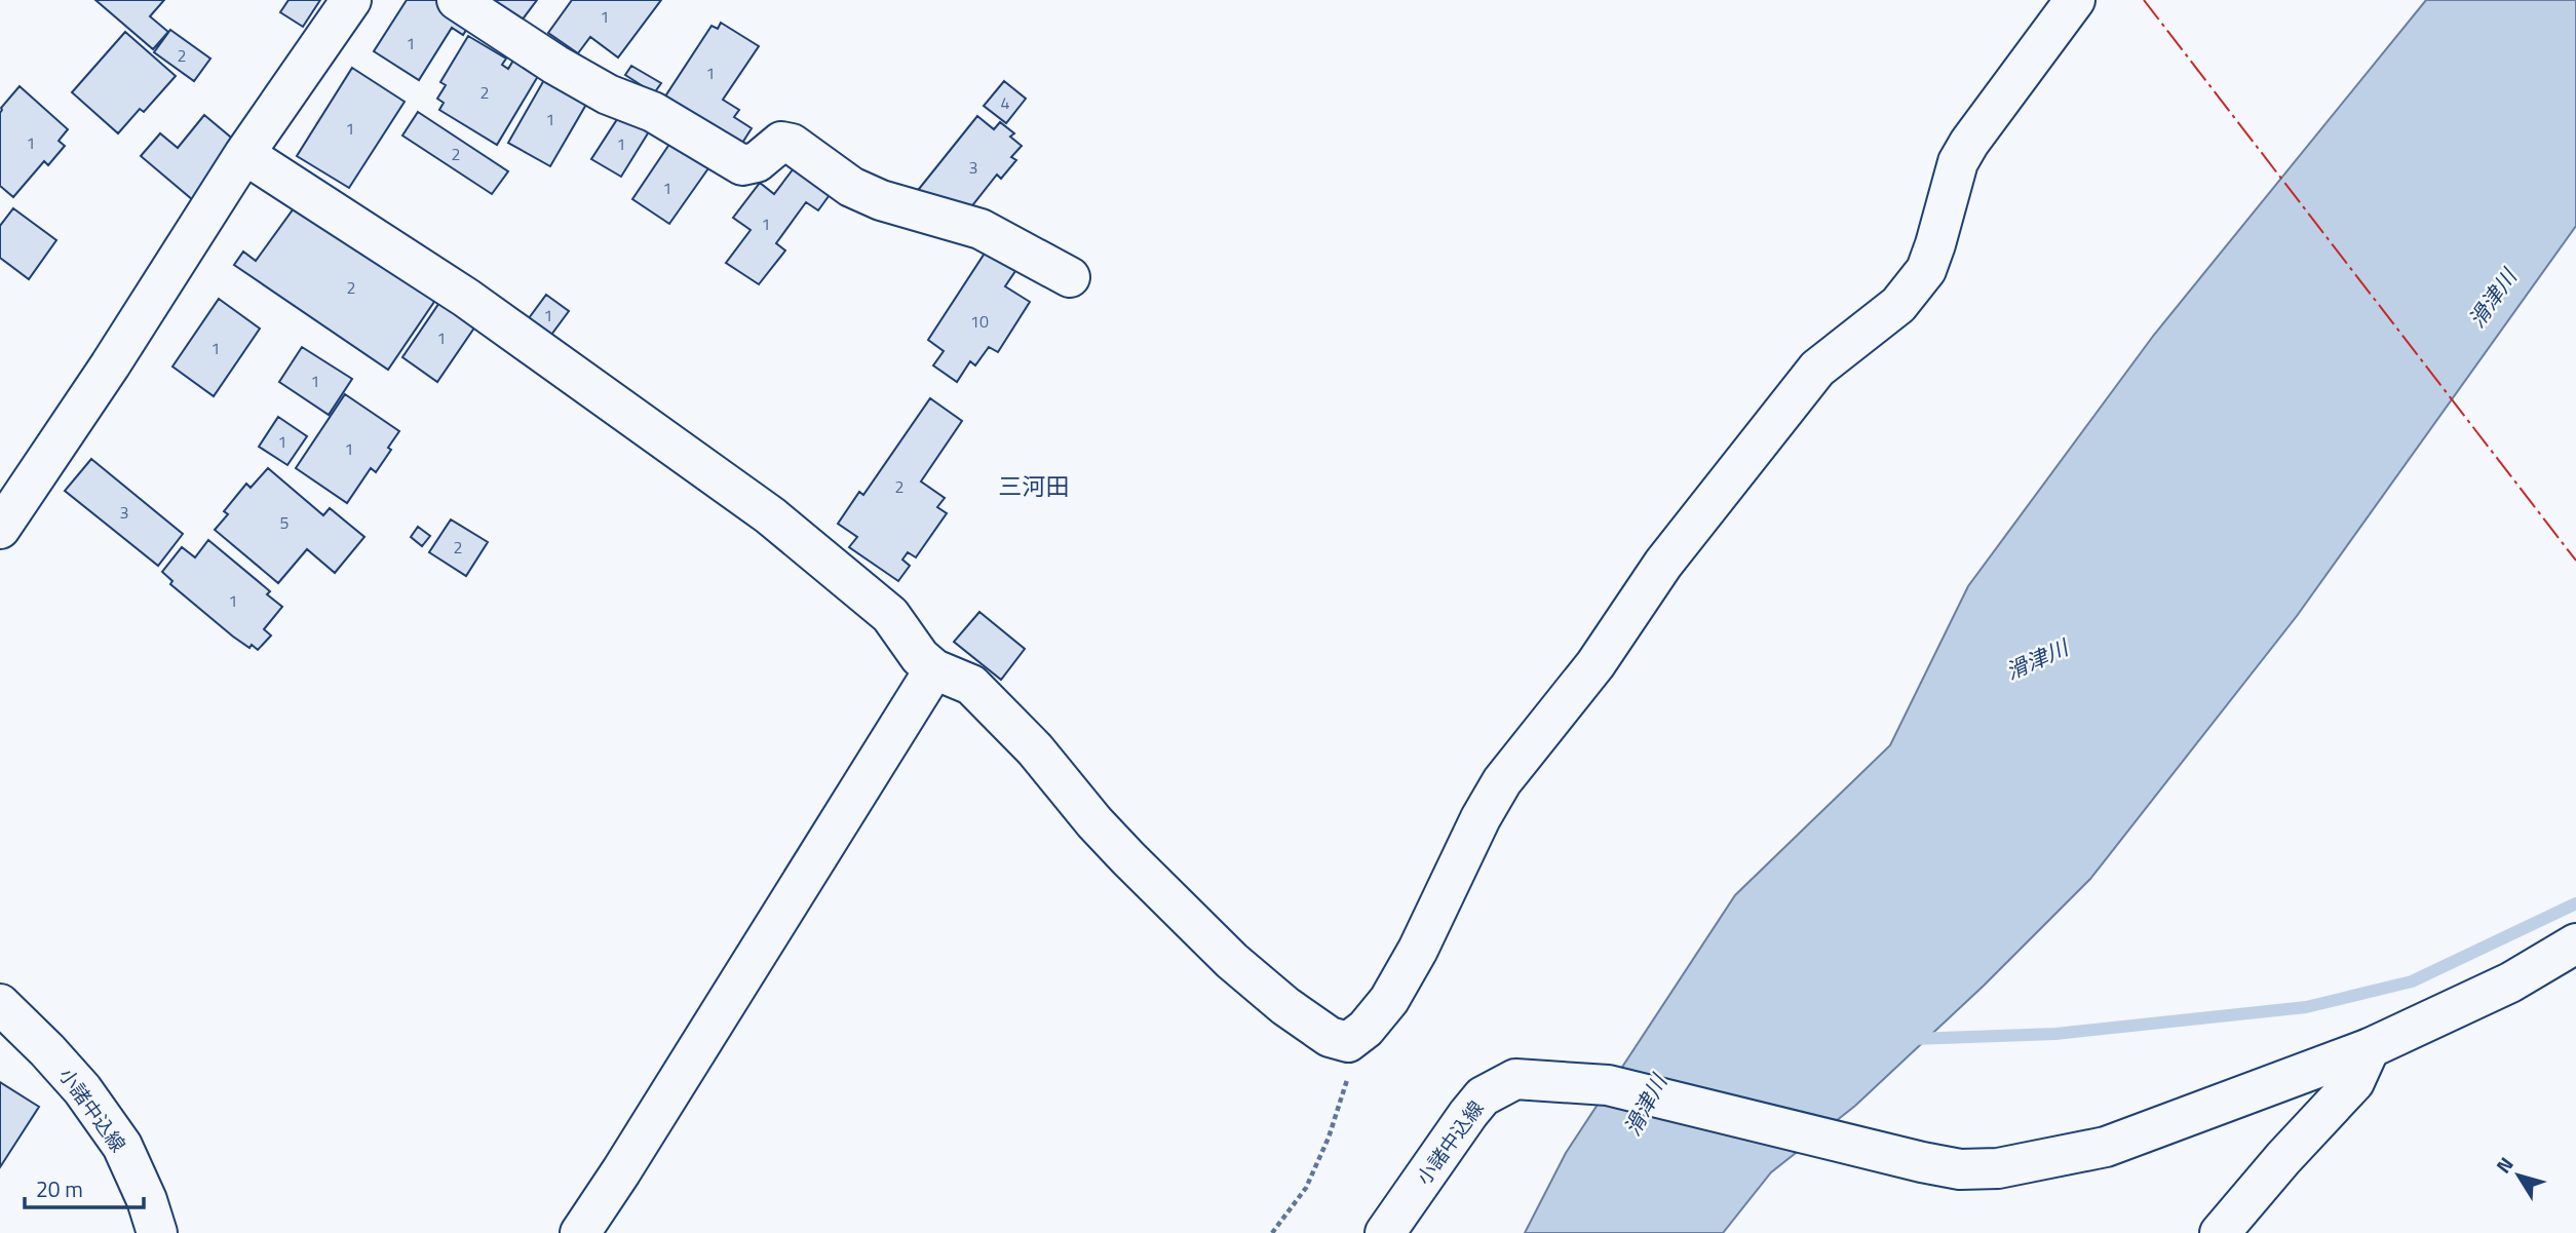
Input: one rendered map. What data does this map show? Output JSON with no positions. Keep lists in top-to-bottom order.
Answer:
{
  "streets": {
    "street": ["小諸中込線"]
  },
  "districts": ["三河田"],
  "water": ["滑津川"],
  "house_numbers": [
    "1",
    "1",
    "2",
    "1",
    "2",
    "4",
    "1",
    "1",
    "1",
    "1",
    "2",
    "3",
    "1",
    "1",
    "2",
    "1",
    "10",
    "1",
    "1",
    "1",
    "1",
    "1",
    "2",
    "3",
    "5",
    "2",
    "1"
  ],
  "scale_bar": "20 m",
  "north": "top left"
}
